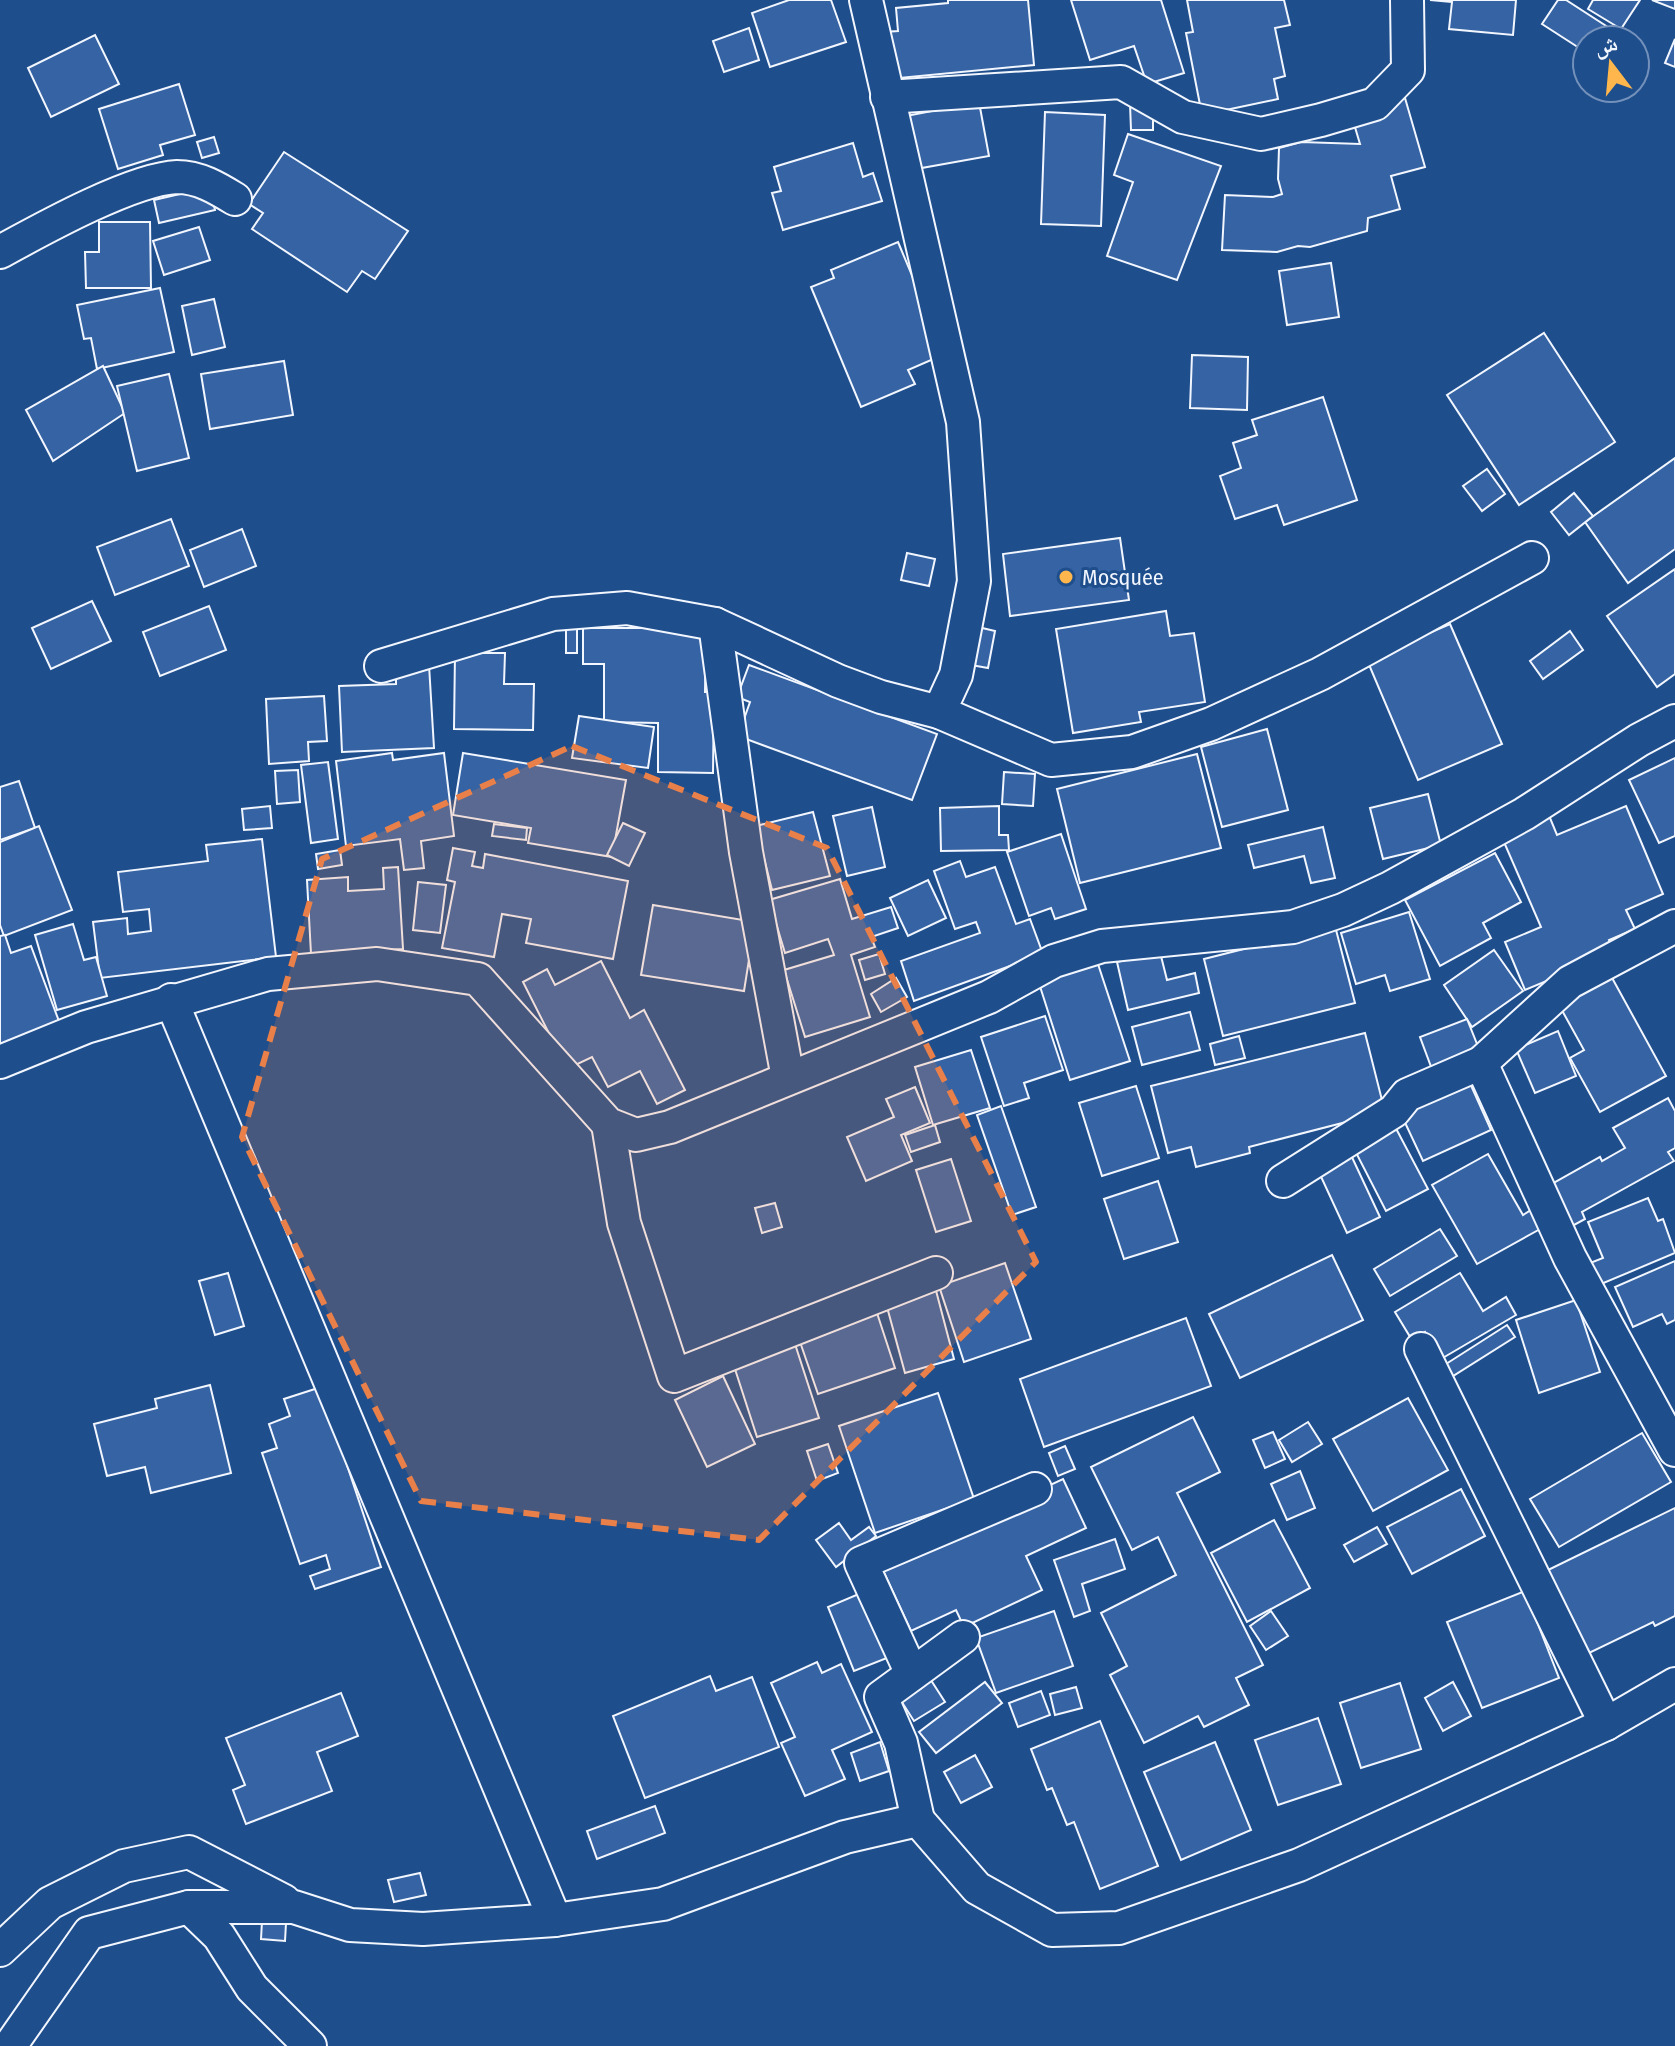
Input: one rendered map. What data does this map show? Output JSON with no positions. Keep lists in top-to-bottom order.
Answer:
{
  "places": ["Mosquée"],
  "north": "top"
}
